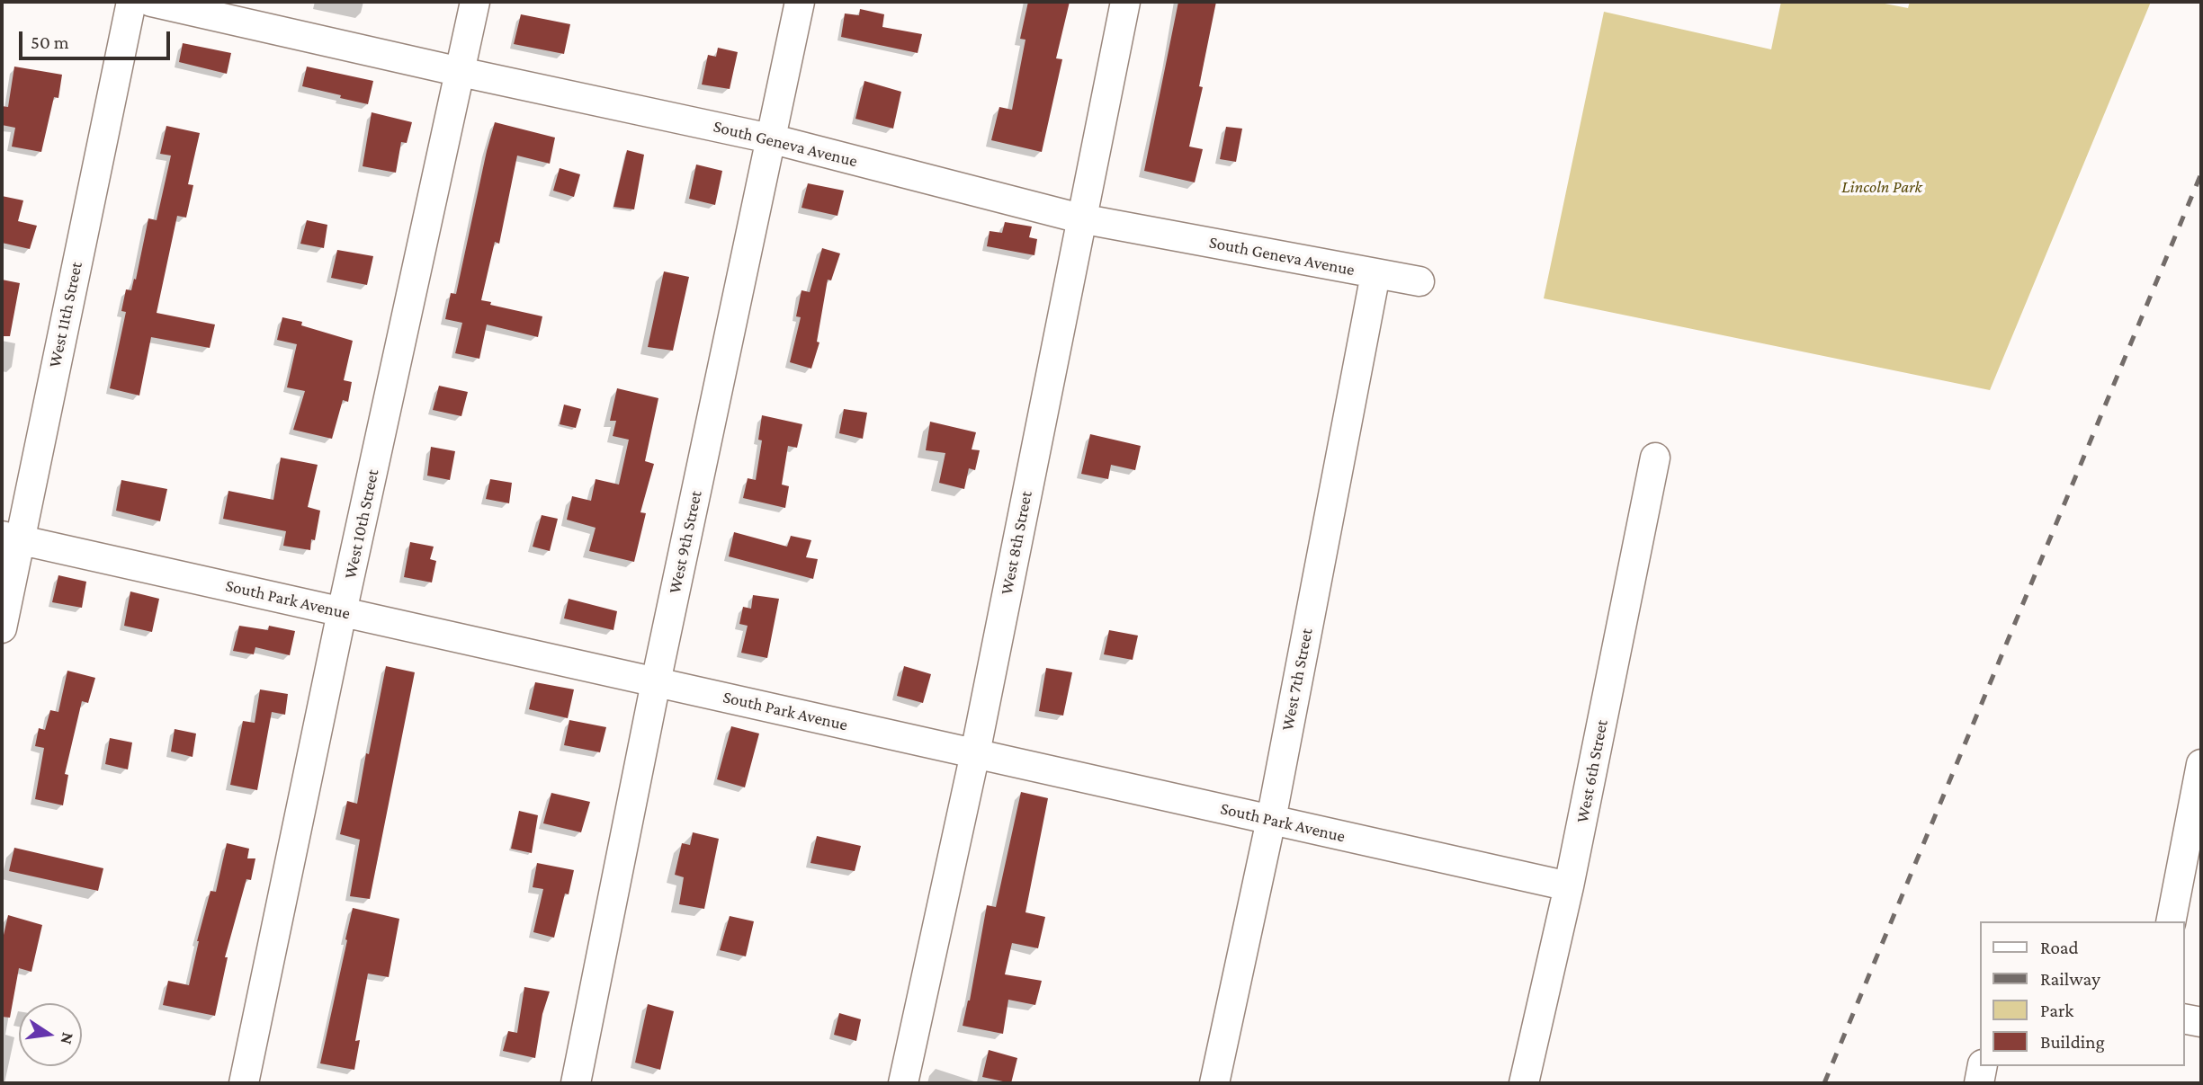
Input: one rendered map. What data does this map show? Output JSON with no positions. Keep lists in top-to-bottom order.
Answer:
{
  "streets": {
    "street": [
      "South Geneva Avenue",
      "West 11th Street",
      "West 10th Street",
      "West 9th Street",
      "West 8th Street",
      "South Park Avenue",
      "West 7th Street",
      "West 6th Street"
    ]
  },
  "crossings": [
    ["South Geneva Avenue", "West 10th Street"],
    ["South Geneva Avenue", "West 9th Street"],
    ["South Geneva Avenue", "West 8th Street"],
    ["South Geneva Avenue", "West 7th Street"],
    ["West 11th Street", "South Park Avenue"],
    ["West 10th Street", "South Park Avenue"],
    ["West 9th Street", "South Park Avenue"],
    ["West 8th Street", "South Park Avenue"],
    ["South Park Avenue", "West 7th Street"],
    ["South Park Avenue", "West 6th Street"]
  ],
  "parks": ["Lincoln Park"],
  "legend": [
    "Road",
    "Railway",
    "Park",
    "Building"
  ],
  "scale_bar": "50 m",
  "north": "right"
}
